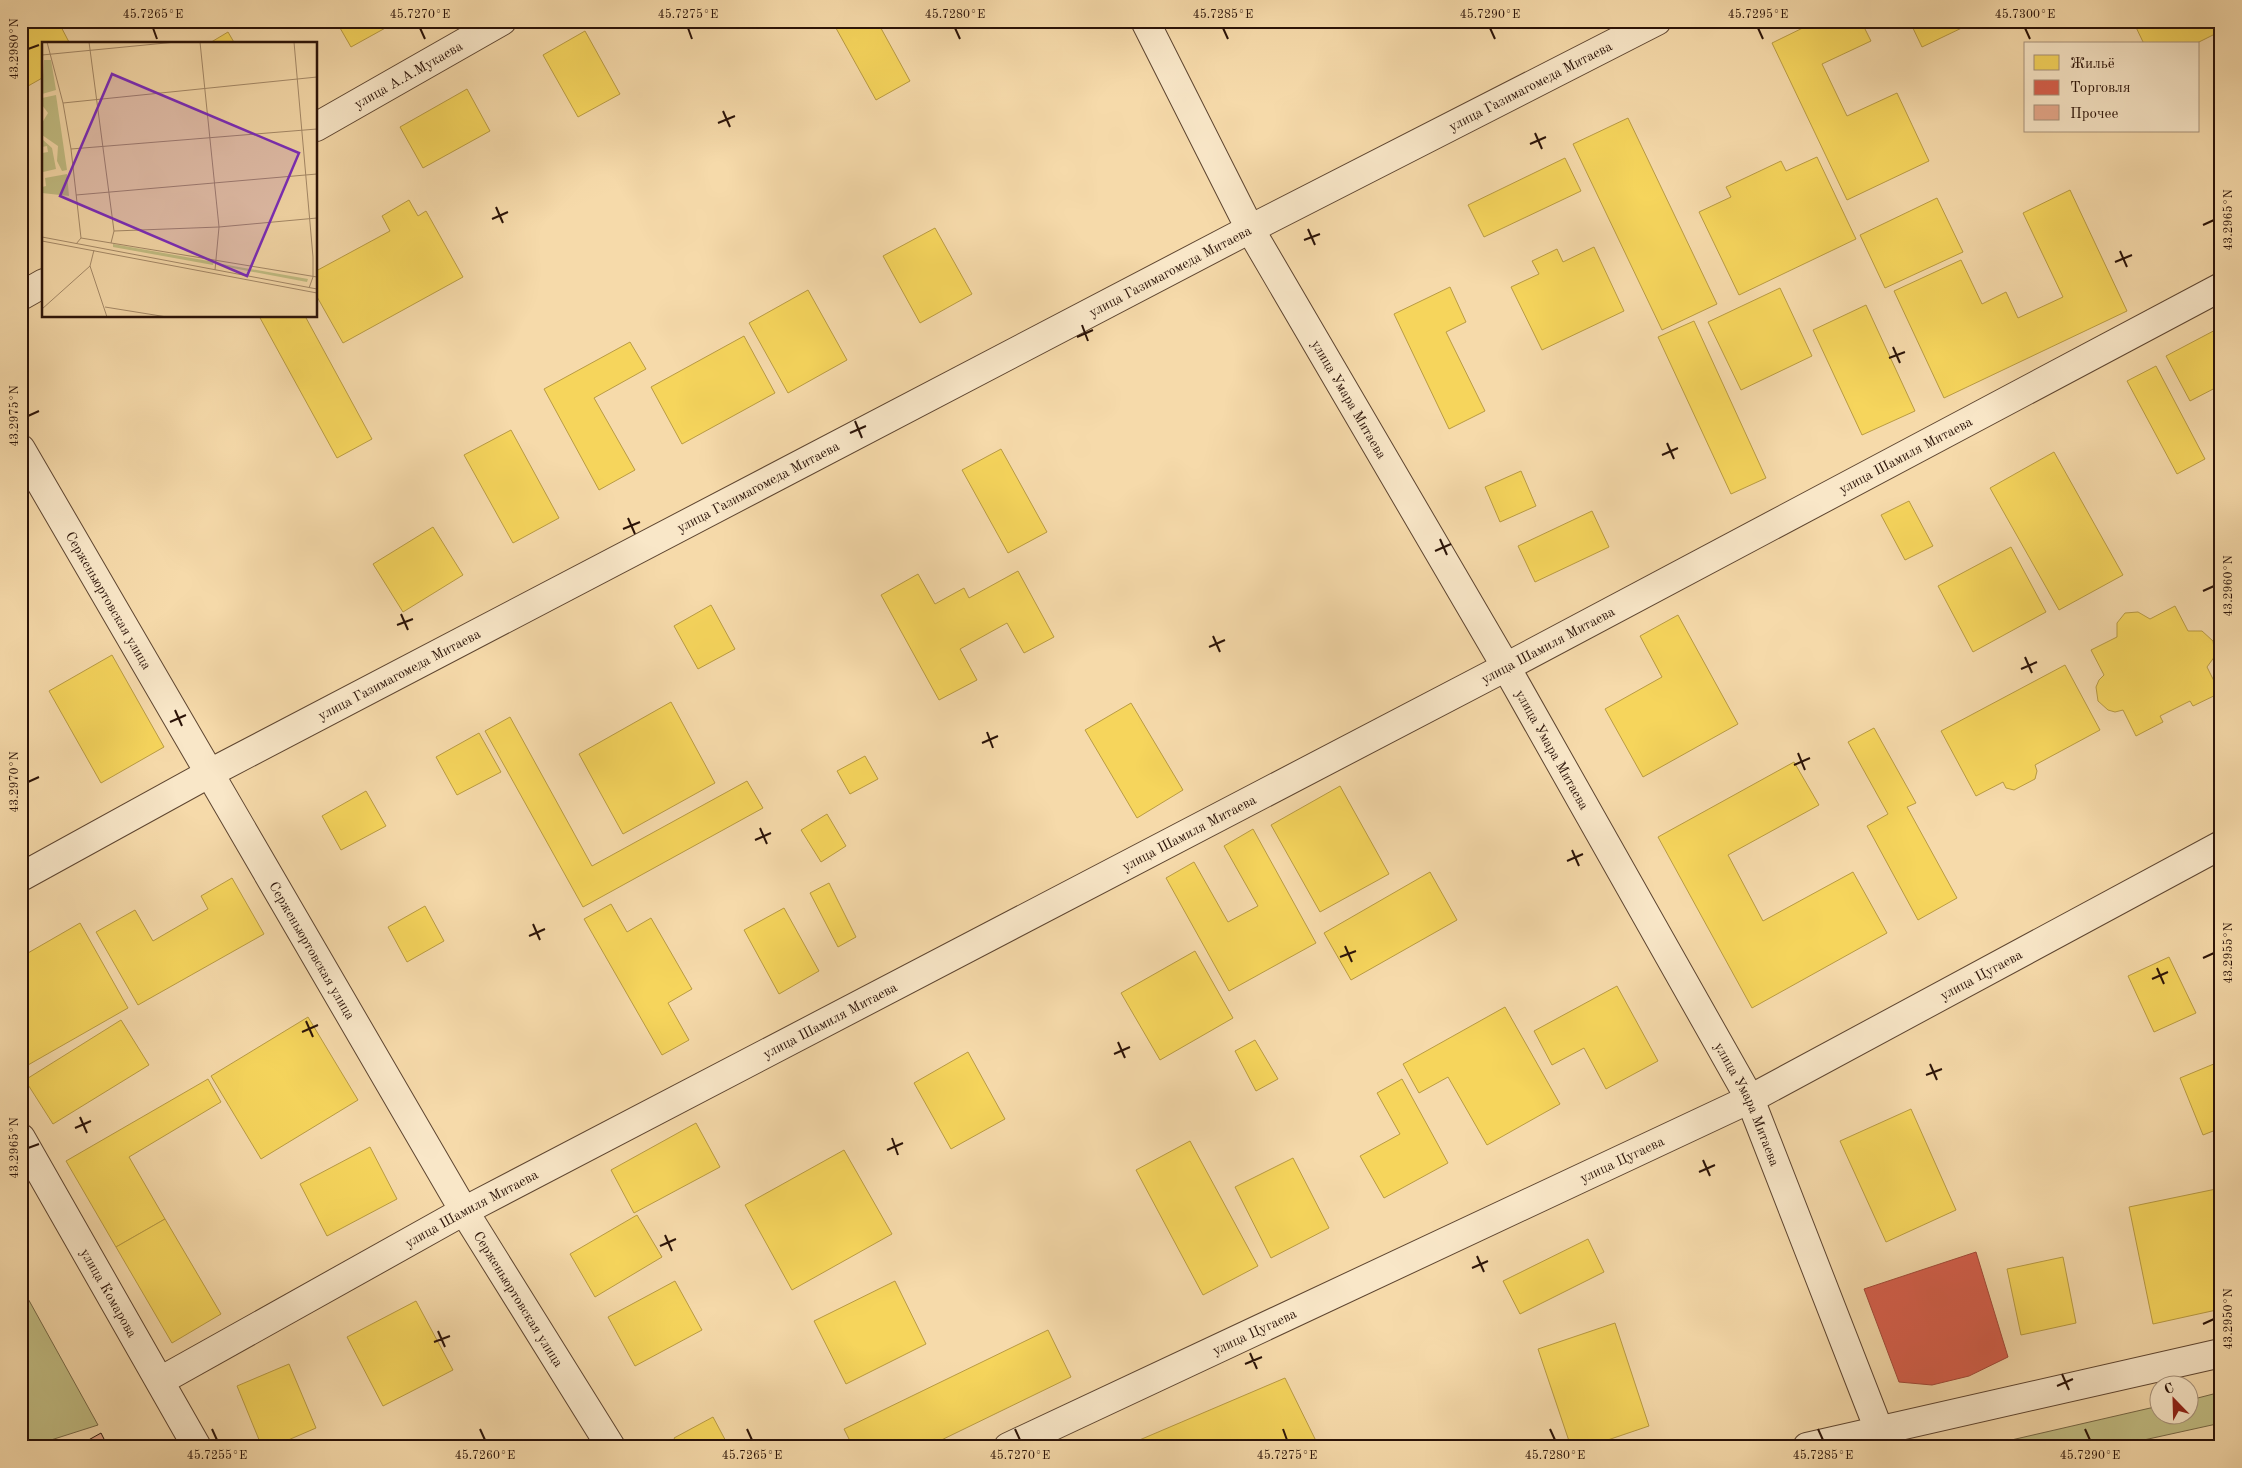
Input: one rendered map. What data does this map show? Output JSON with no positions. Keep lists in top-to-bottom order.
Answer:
{
  "streets": {
    "street": [
      "улица А.А.Мукаева",
      "улица Газимагомеда Митаева",
      "улица Умара Митаева",
      "улица Шамиля Митаева",
      "Серженьюртовская улица",
      "улица Цугаева",
      "улица Комарова"
    ]
  },
  "crossings": [
    ["улица Газимагомеда Митаева", "улица Умара Митаева"],
    ["улица Газимагомеда Митаева", "Серженьюртовская улица"],
    ["улица Умара Митаева", "улица Шамиля Митаева"],
    ["улица Умара Митаева", "улица Цугаева"],
    ["улица Шамиля Митаева", "Серженьюртовская улица"],
    ["улица Шамиля Митаева", "улица Комарова"]
  ],
  "legend": ["Жильё", "Торговля", "Прочее"],
  "north": "top left",
  "coordinates": [
    "45.7265°E",
    "45.7270°E",
    "45.7275°E",
    "45.7280°E",
    "45.7285°E",
    "45.7290°E",
    "45.7295°E",
    "45.7300°E",
    "43.2980°N",
    "43.2965°N",
    "43.2975°N",
    "43.2960°N",
    "43.2970°N",
    "43.2955°N",
    "43.2950°N",
    "45.7255°E",
    "45.7260°E"
  ]
}
